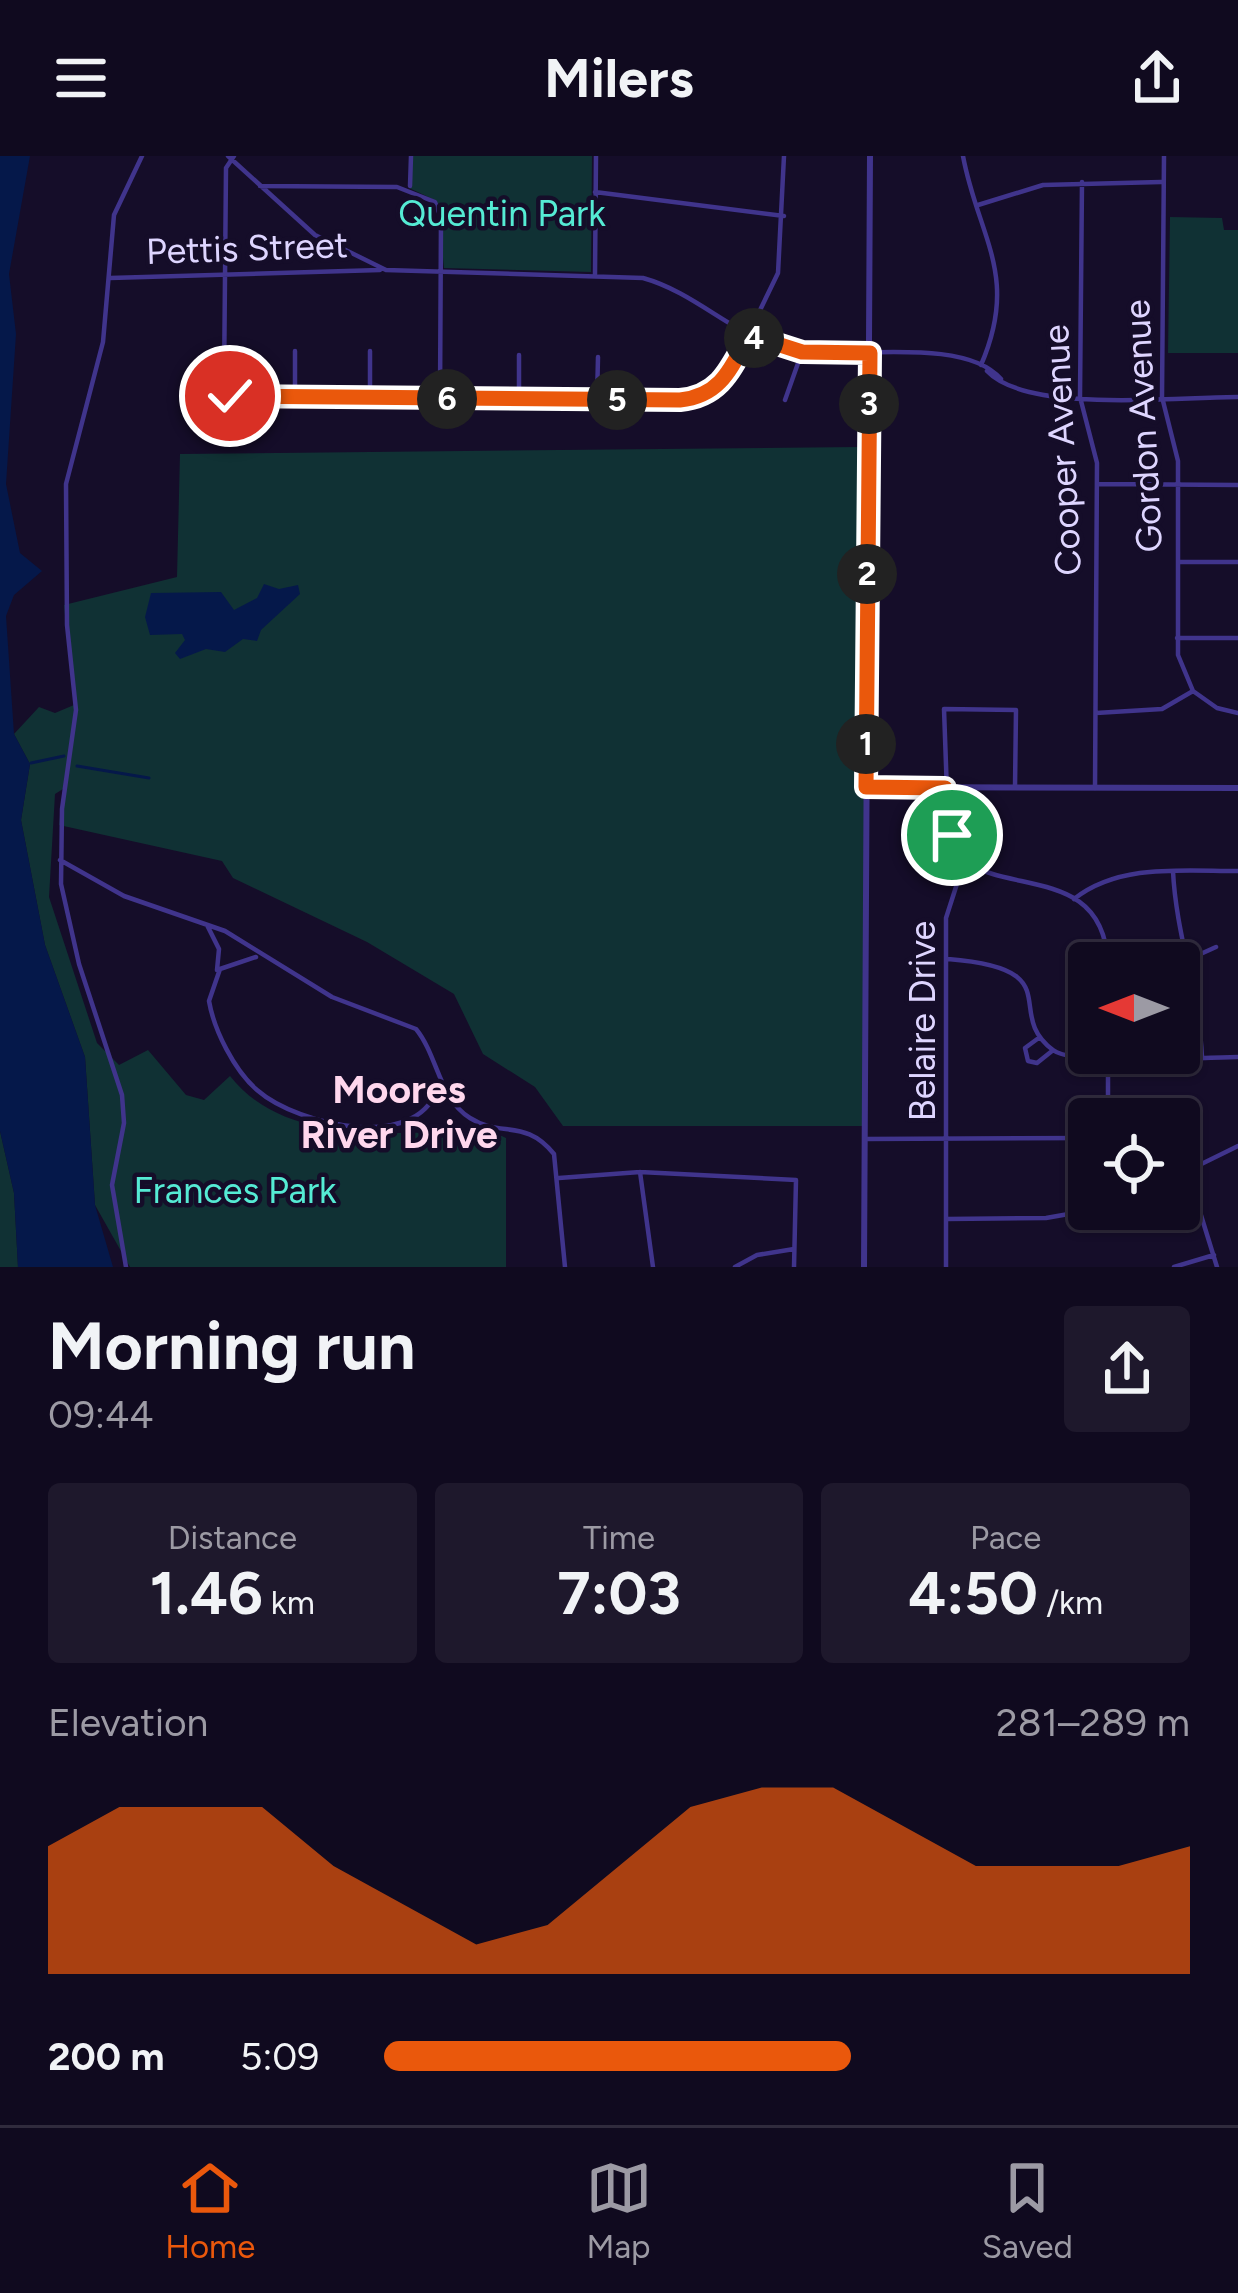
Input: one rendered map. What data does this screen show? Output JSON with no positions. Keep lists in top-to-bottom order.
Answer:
{
  "streets": {
    "street": [
      "Pettis Street",
      "Gordon Avenue",
      "Cooper Avenue",
      "Belaire Drive"
    ]
  },
  "crossings": [
    ["Pettis Street", "Gordon Avenue"],
    ["Pettis Street", "Cooper Avenue"]
  ],
  "districts": ["Moores River Drive"],
  "parks": ["Quentin Park", "Frances Park"],
  "north": "left",
  "page": {
    "header": "Milers",
    "pins": [
      "4",
      "6",
      "5",
      "3",
      "2",
      "1"
    ],
    "heading": ["Morning run", "09:44"],
    "stats": [
      ["Distance", "1.46 km"],
      ["Time", "7:03"],
      ["Pace", "4:50 /km"]
    ],
    "chart": ["Elevation", "281–289 m"],
    "list": [
      {
        "name": "200 m",
        "note": "5:09"
      }
    ],
    "tabs": ["Home", "Map", "Saved"]
  }
}
